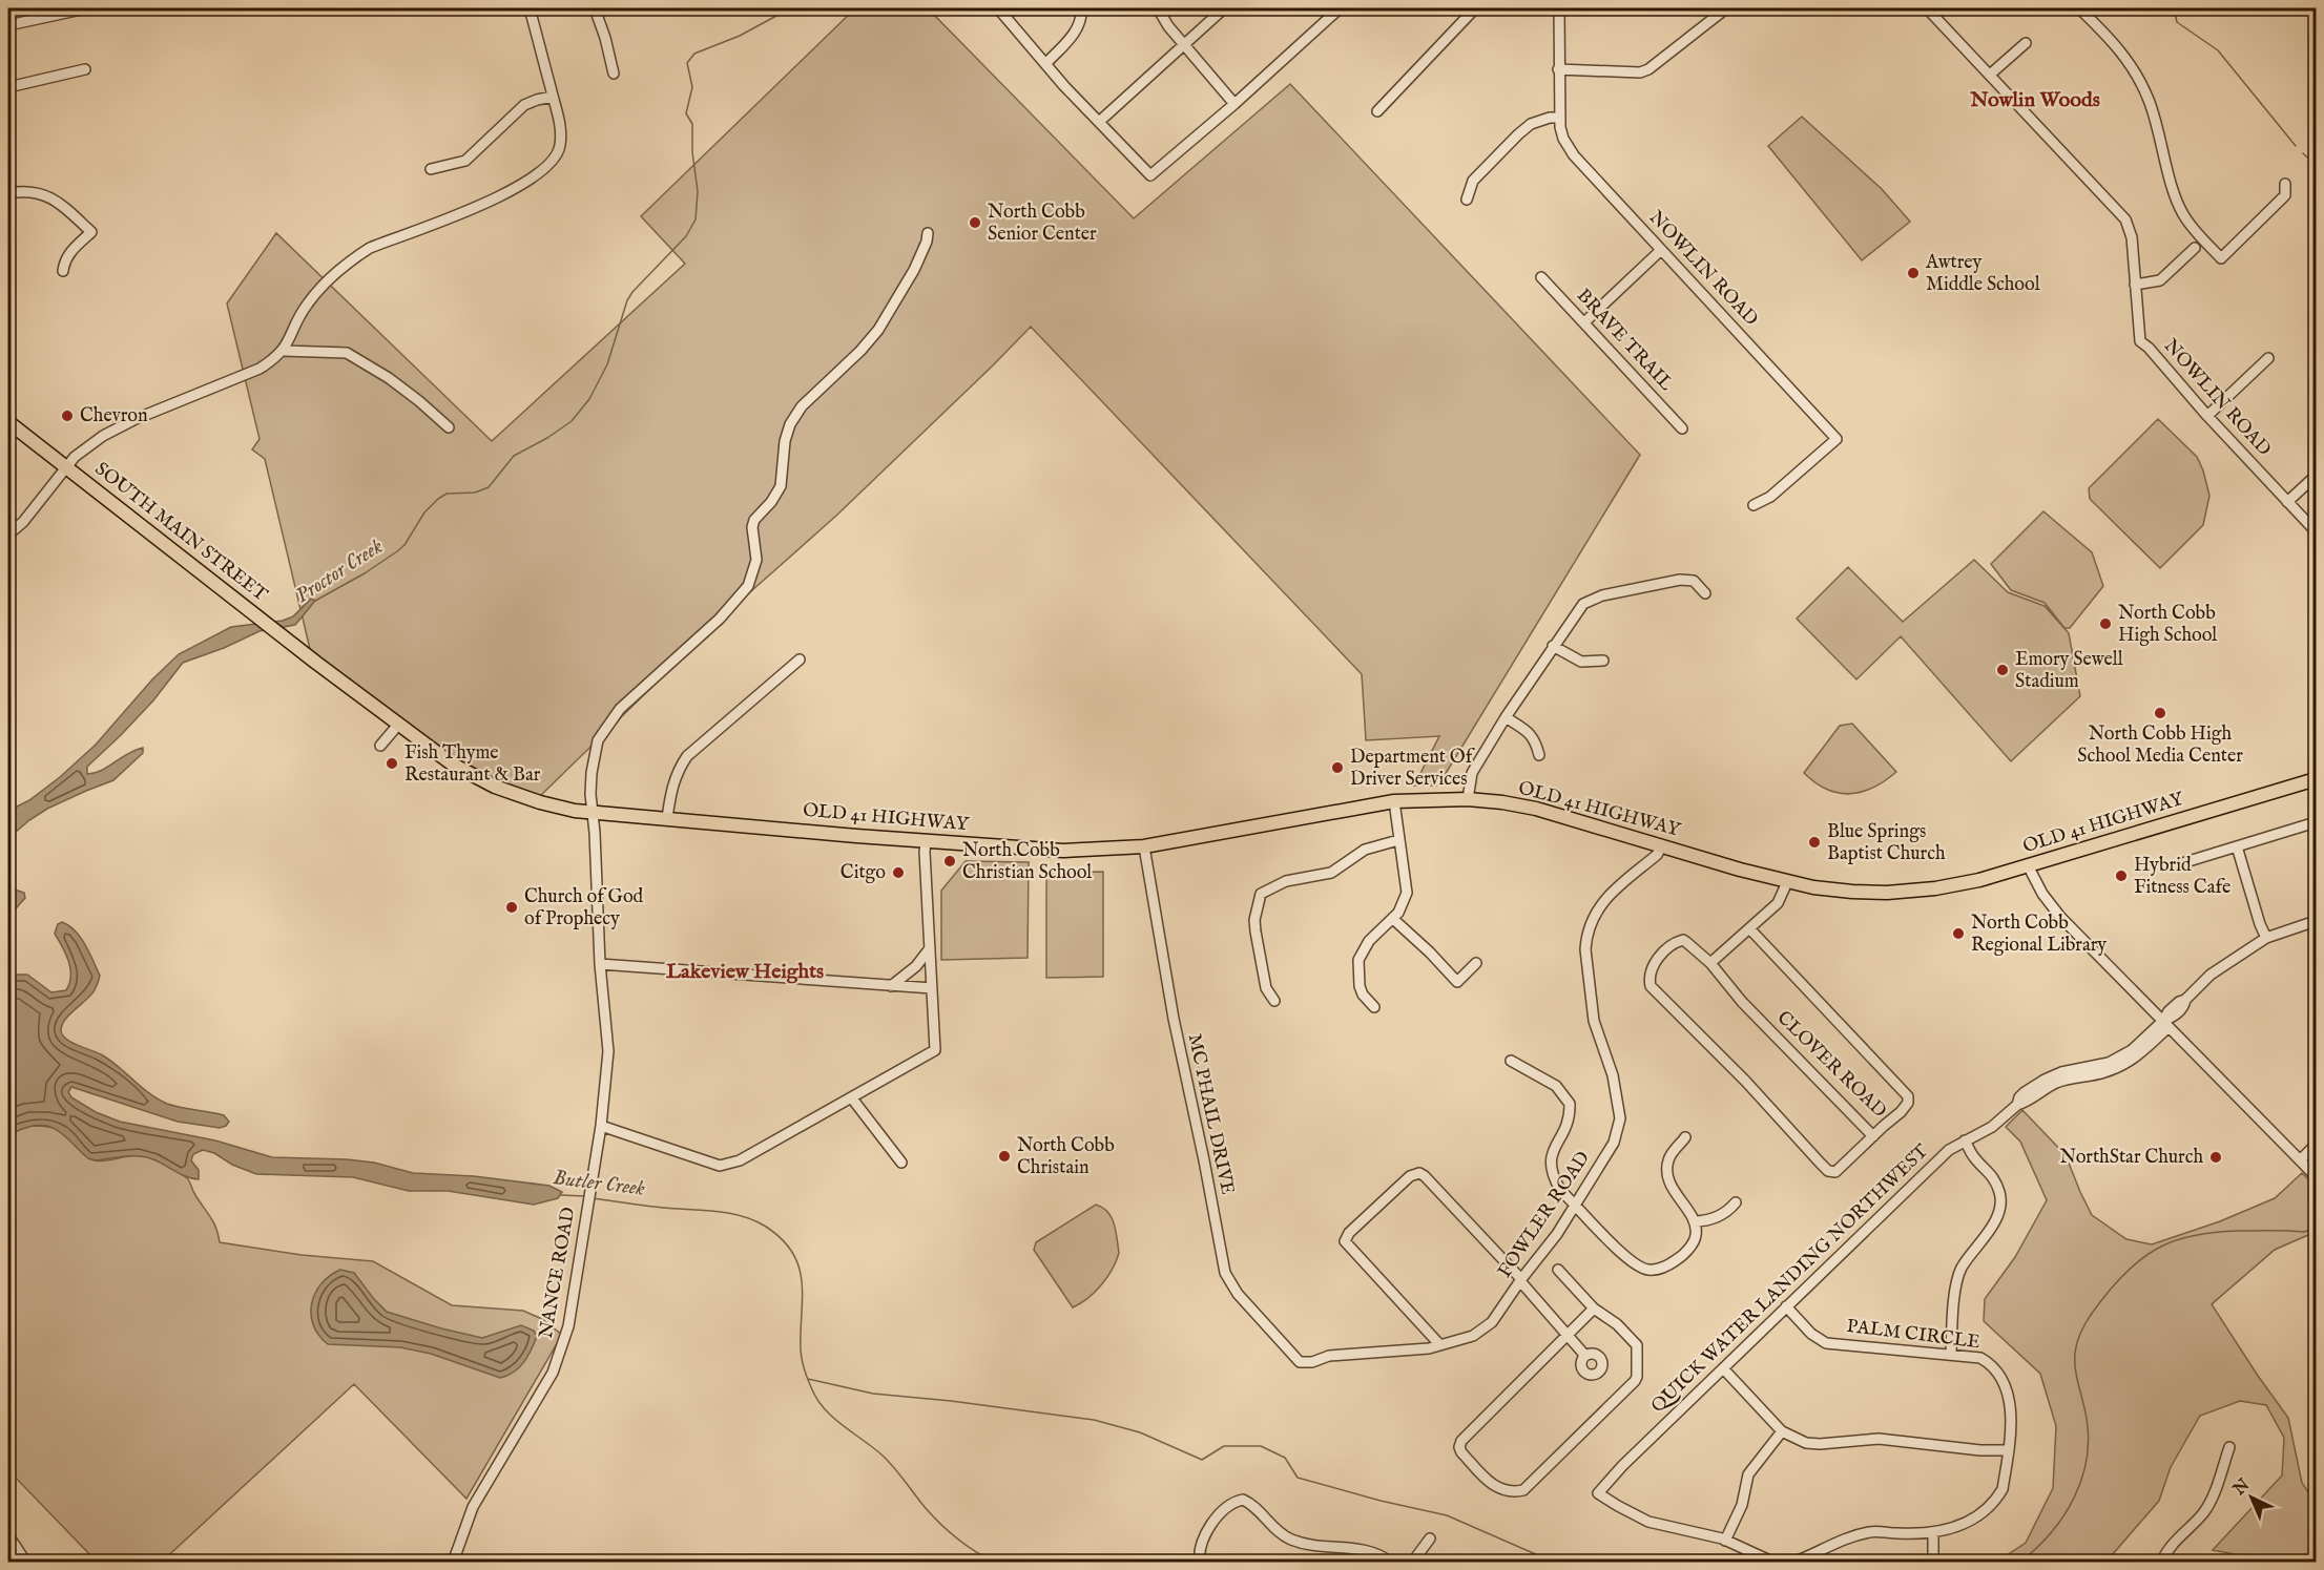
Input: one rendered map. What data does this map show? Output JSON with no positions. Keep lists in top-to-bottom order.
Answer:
{
  "streets": {
    "main road": ["SOUTH MAIN STREET", "OLD 41 HIGHWAY"],
    "street": [
      "NOWLIN ROAD",
      "BRAVE TRAIL",
      "CLOVER ROAD",
      "MC PHAIL DRIVE",
      "FOWLER ROAD",
      "NANCE ROAD",
      "QUICK WATER LANDING NORTHWEST",
      "PALM CIRCLE"
    ]
  },
  "crossings": [
    ["SOUTH MAIN STREET", "OLD 41 HIGHWAY"],
    ["SOUTH MAIN STREET", "NANCE ROAD"],
    ["OLD 41 HIGHWAY", "MC PHAIL DRIVE"],
    ["OLD 41 HIGHWAY", "FOWLER ROAD"],
    ["OLD 41 HIGHWAY", "NANCE ROAD"],
    ["MC PHAIL DRIVE", "FOWLER ROAD"],
    ["QUICK WATER LANDING NORTHWEST", "PALM CIRCLE"]
  ],
  "districts": ["Nowlin Woods", "Lakeview Heights"],
  "water": ["Proctor Creek", "Butler Creek"],
  "places": [
    "North Cobb Senior Center",
    "Awtrey Middle School",
    "Chevron",
    "North Cobb High School",
    "Emory Sewell Stadium",
    "North Cobb High School Media Center",
    "Fish Thyme Restaurant & Bar",
    "Department Of Driver Services",
    "Blue Springs Baptist Church",
    "North Cobb Christian School",
    "Citgo",
    "Hybrid Fitness Cafe",
    "Church of God of Prophecy",
    "North Cobb Regional Library",
    "North Cobb Christain",
    "NorthStar Church"
  ],
  "north": "top left"
}
